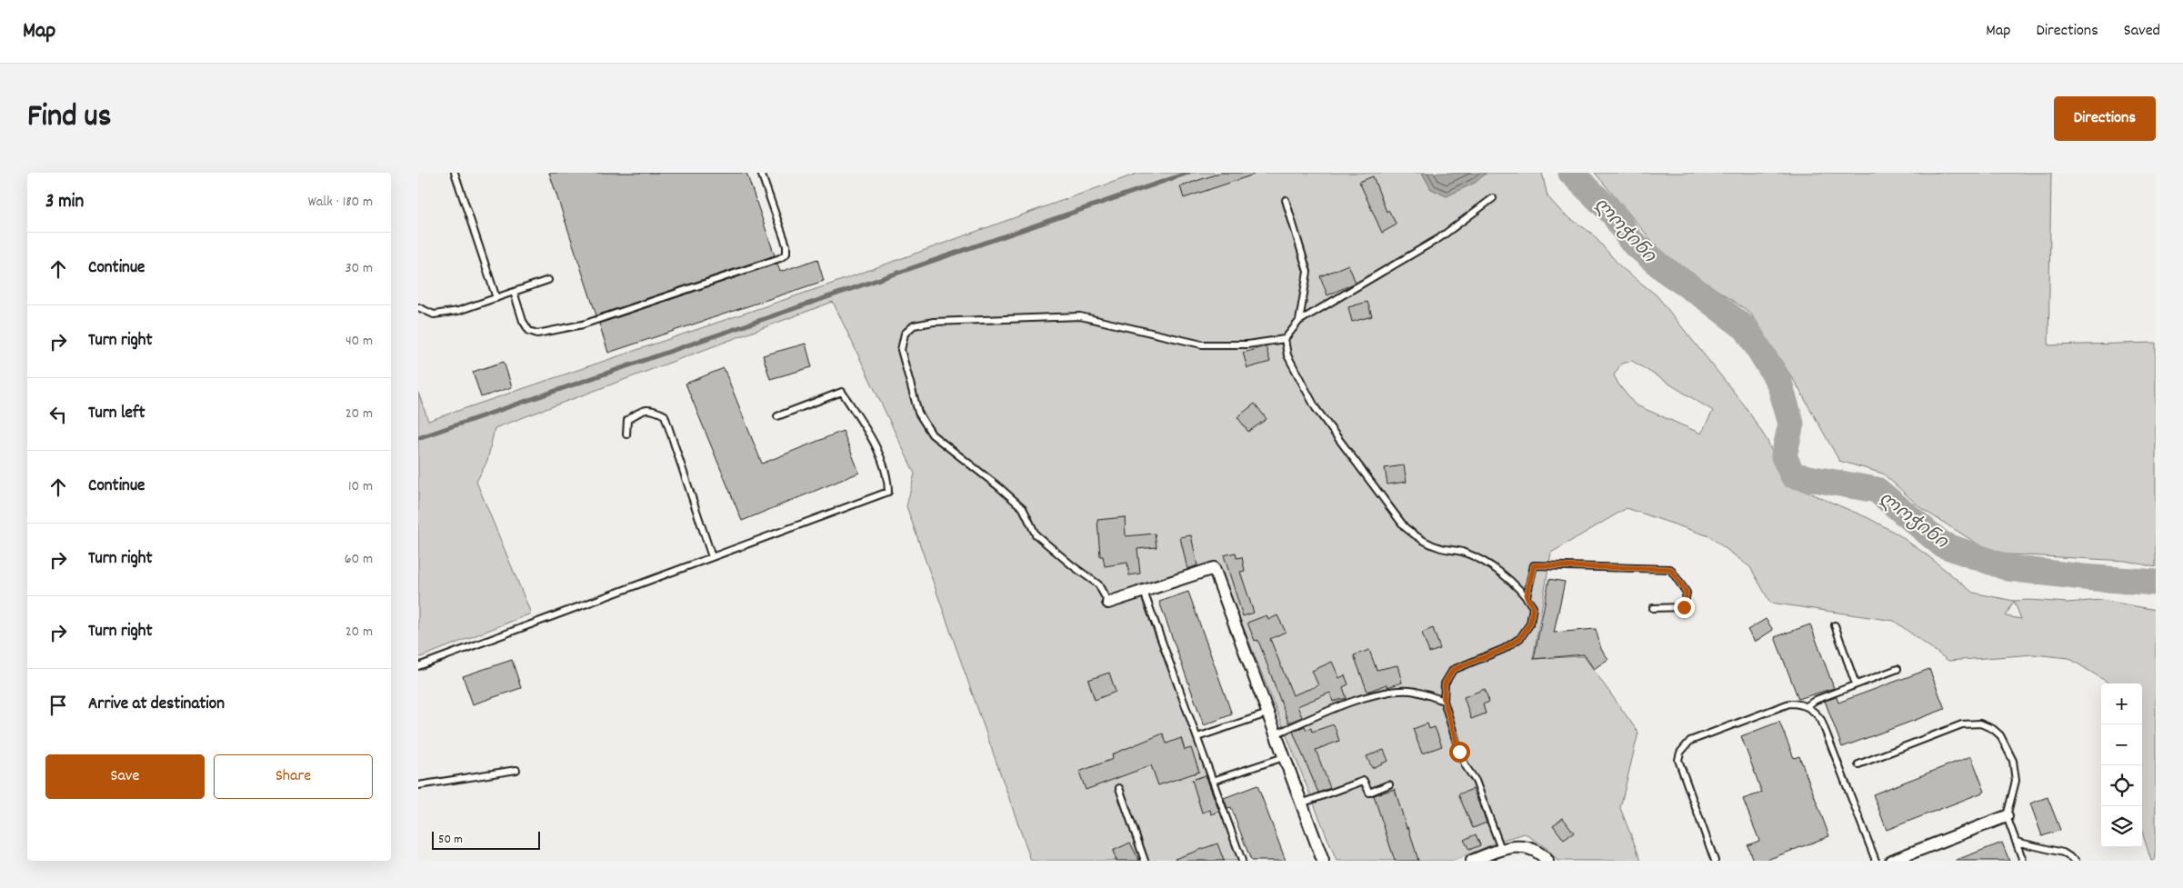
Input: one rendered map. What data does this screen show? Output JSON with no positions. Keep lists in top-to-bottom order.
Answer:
{
  "water": ["ლოჭინი"],
  "scale_bar": "50 m",
  "page": {
    "header": "Map",
    "nav": ["Map", "Directions", "Saved"],
    "title": "Find us",
    "buttons": [
      "Directions",
      ["Save", "Share"]
    ],
    "heading": ["3 min", "Walk · 180 m"],
    "list": [
      ["Continue", "30 m"],
      ["Turn right", "40 m"],
      ["Turn left", "20 m"],
      ["Continue", "10 m"],
      ["Turn right", "60 m"],
      ["Turn right", "20 m"],
      "Arrive at destination"
    ],
    "map_buttons": ["+", "−"],
    "scale": "50 m"
  }
}
